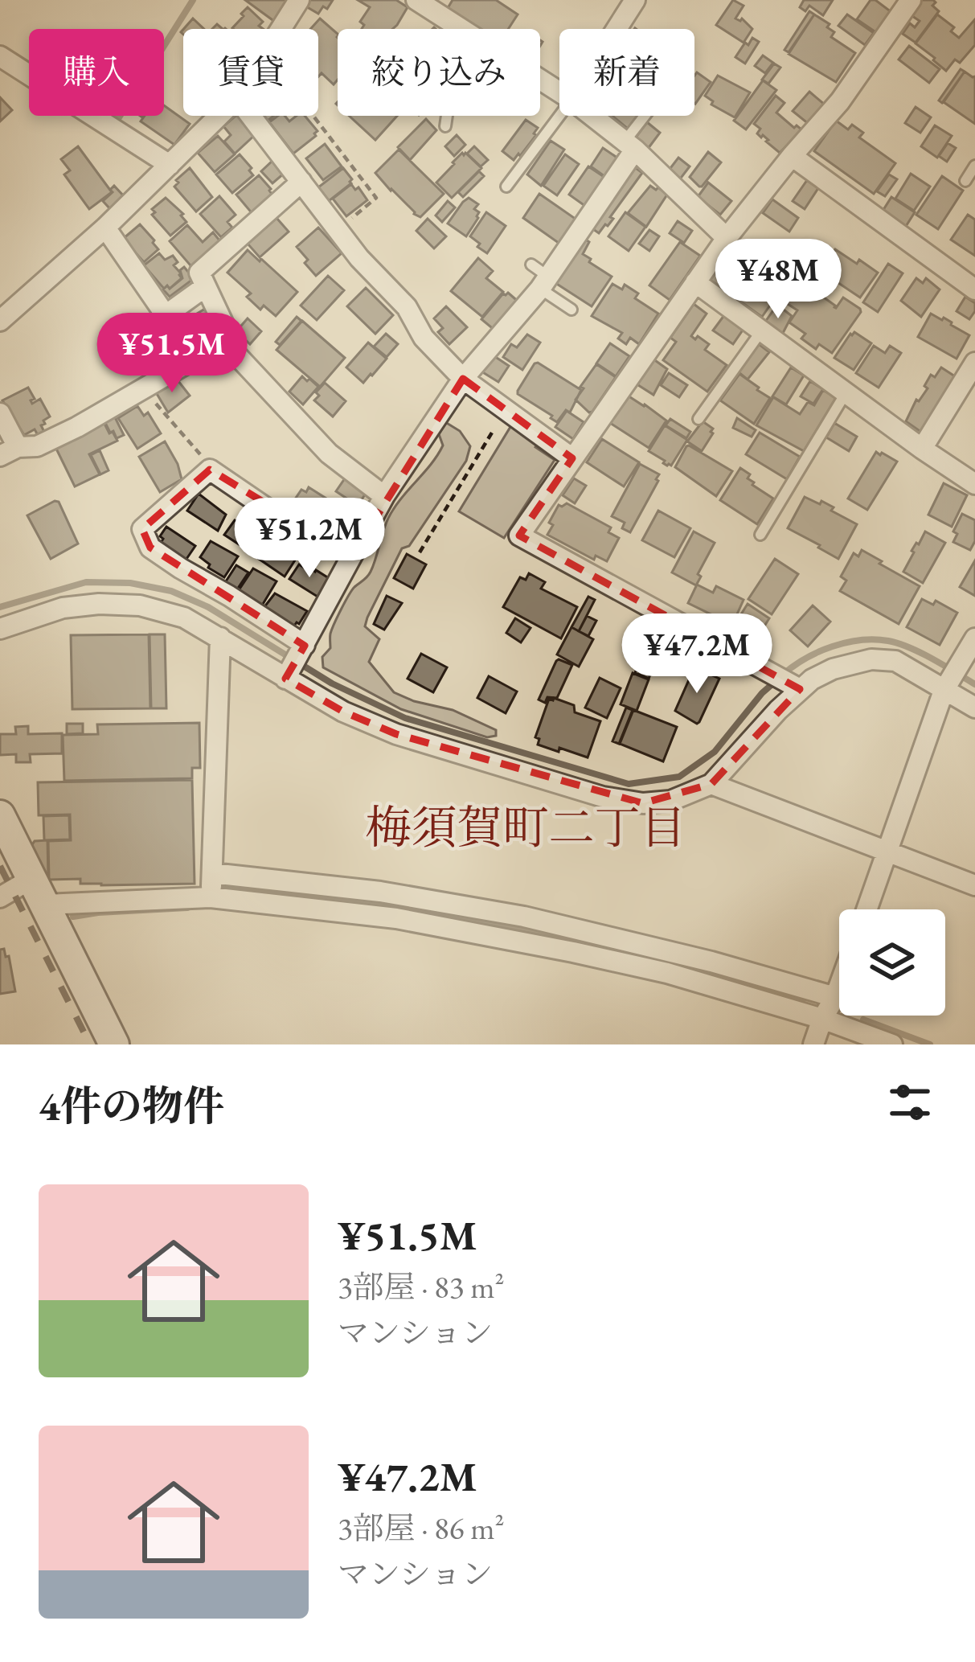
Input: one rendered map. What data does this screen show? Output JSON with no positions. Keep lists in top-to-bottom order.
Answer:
{
  "districts": ["梅須賀町二丁目"],
  "page": {
    "chip": [
      "購入",
      "賃貸",
      "絞り込み",
      "新着"
    ],
    "price": [
      "¥48M",
      "¥51.5M",
      "¥51.2M",
      "¥47.2M"
    ],
    "heading": "4件の物件",
    "list": [
      {
        "name": "¥51.5M",
        "note": "3部屋 · 83 m² · マンション"
      },
      {
        "name": "¥47.2M",
        "note": "3部屋 · 86 m² · マンション"
      }
    ]
  }
}
